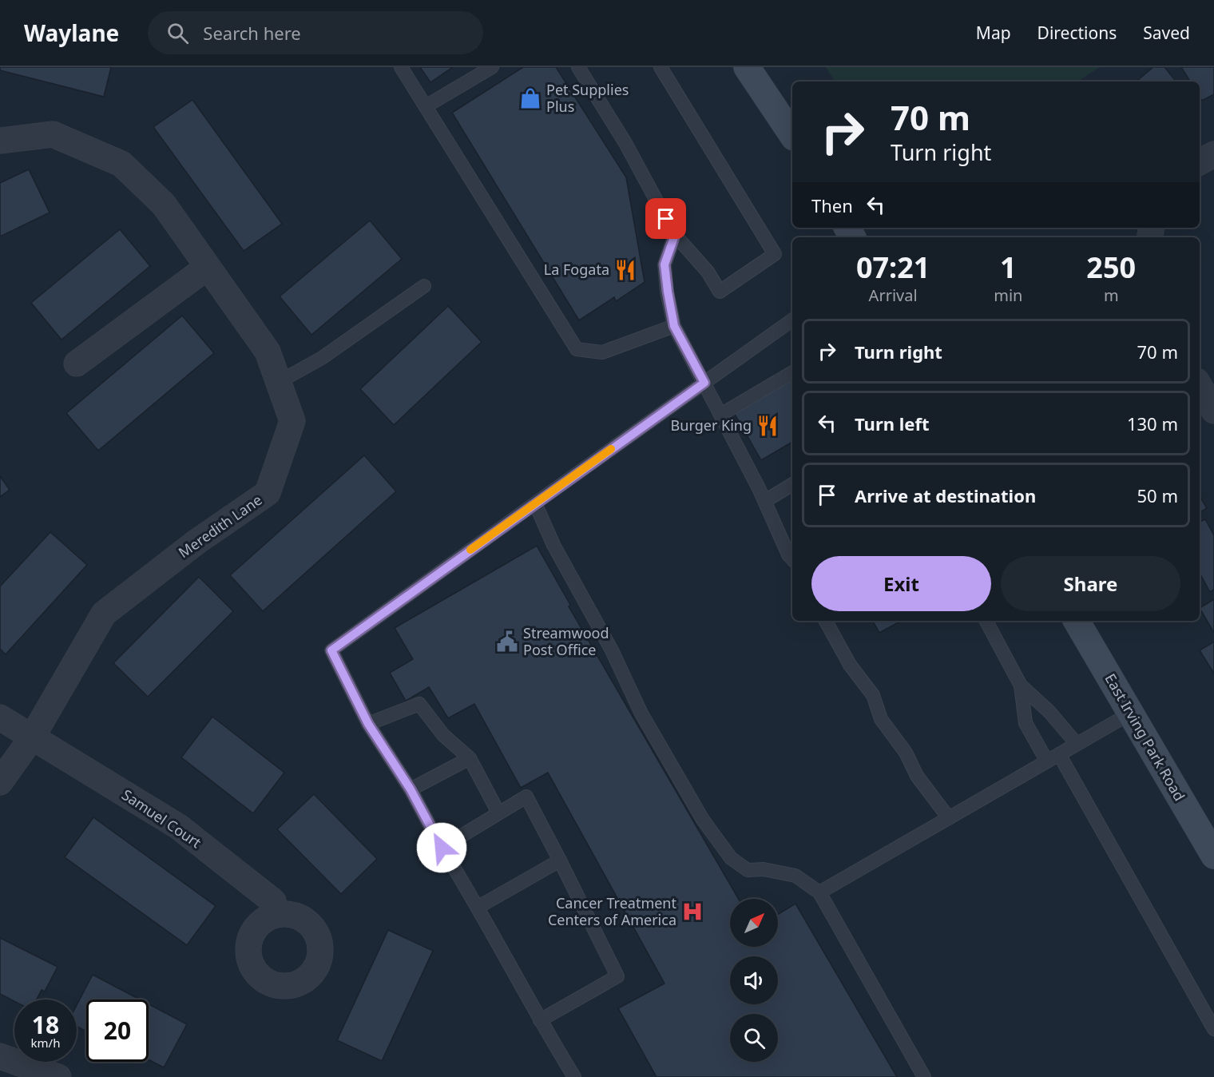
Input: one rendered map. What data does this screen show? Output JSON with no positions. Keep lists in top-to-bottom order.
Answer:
{
  "streets": {
    "main road": ["East Irving Park Road"],
    "street": ["Meredith Lane", "Samuel Court"]
  },
  "crossings": [
    ["Meredith Lane", "Samuel Court"]
  ],
  "places": {
    "shop": ["Pet Supplies Plus"],
    "restaurant": ["La Fogata", "Burger King"],
    "public building": ["Streamwood Post Office"],
    "hospital": ["Cancer Treatment Centers of America"]
  },
  "north": "top right",
  "page": {
    "header": "Waylane",
    "search": "Search here",
    "nav": ["Map", "Directions", "Saved"],
    "turn": ["70 m", "Turn right"],
    "then": "Then",
    "eta": [
      "07:21",
      "Arrival",
      "1",
      "min",
      "250",
      "m"
    ],
    "list": [
      {
        "name": "Turn right",
        "value": "70 m"
      },
      {
        "name": "Turn left",
        "value": "130 m"
      },
      {
        "name": "Arrive at destination",
        "value": "50 m"
      }
    ],
    "buttons": ["Exit", "Share"],
    "speed": "18 km/h",
    "limit": "20"
  }
}
